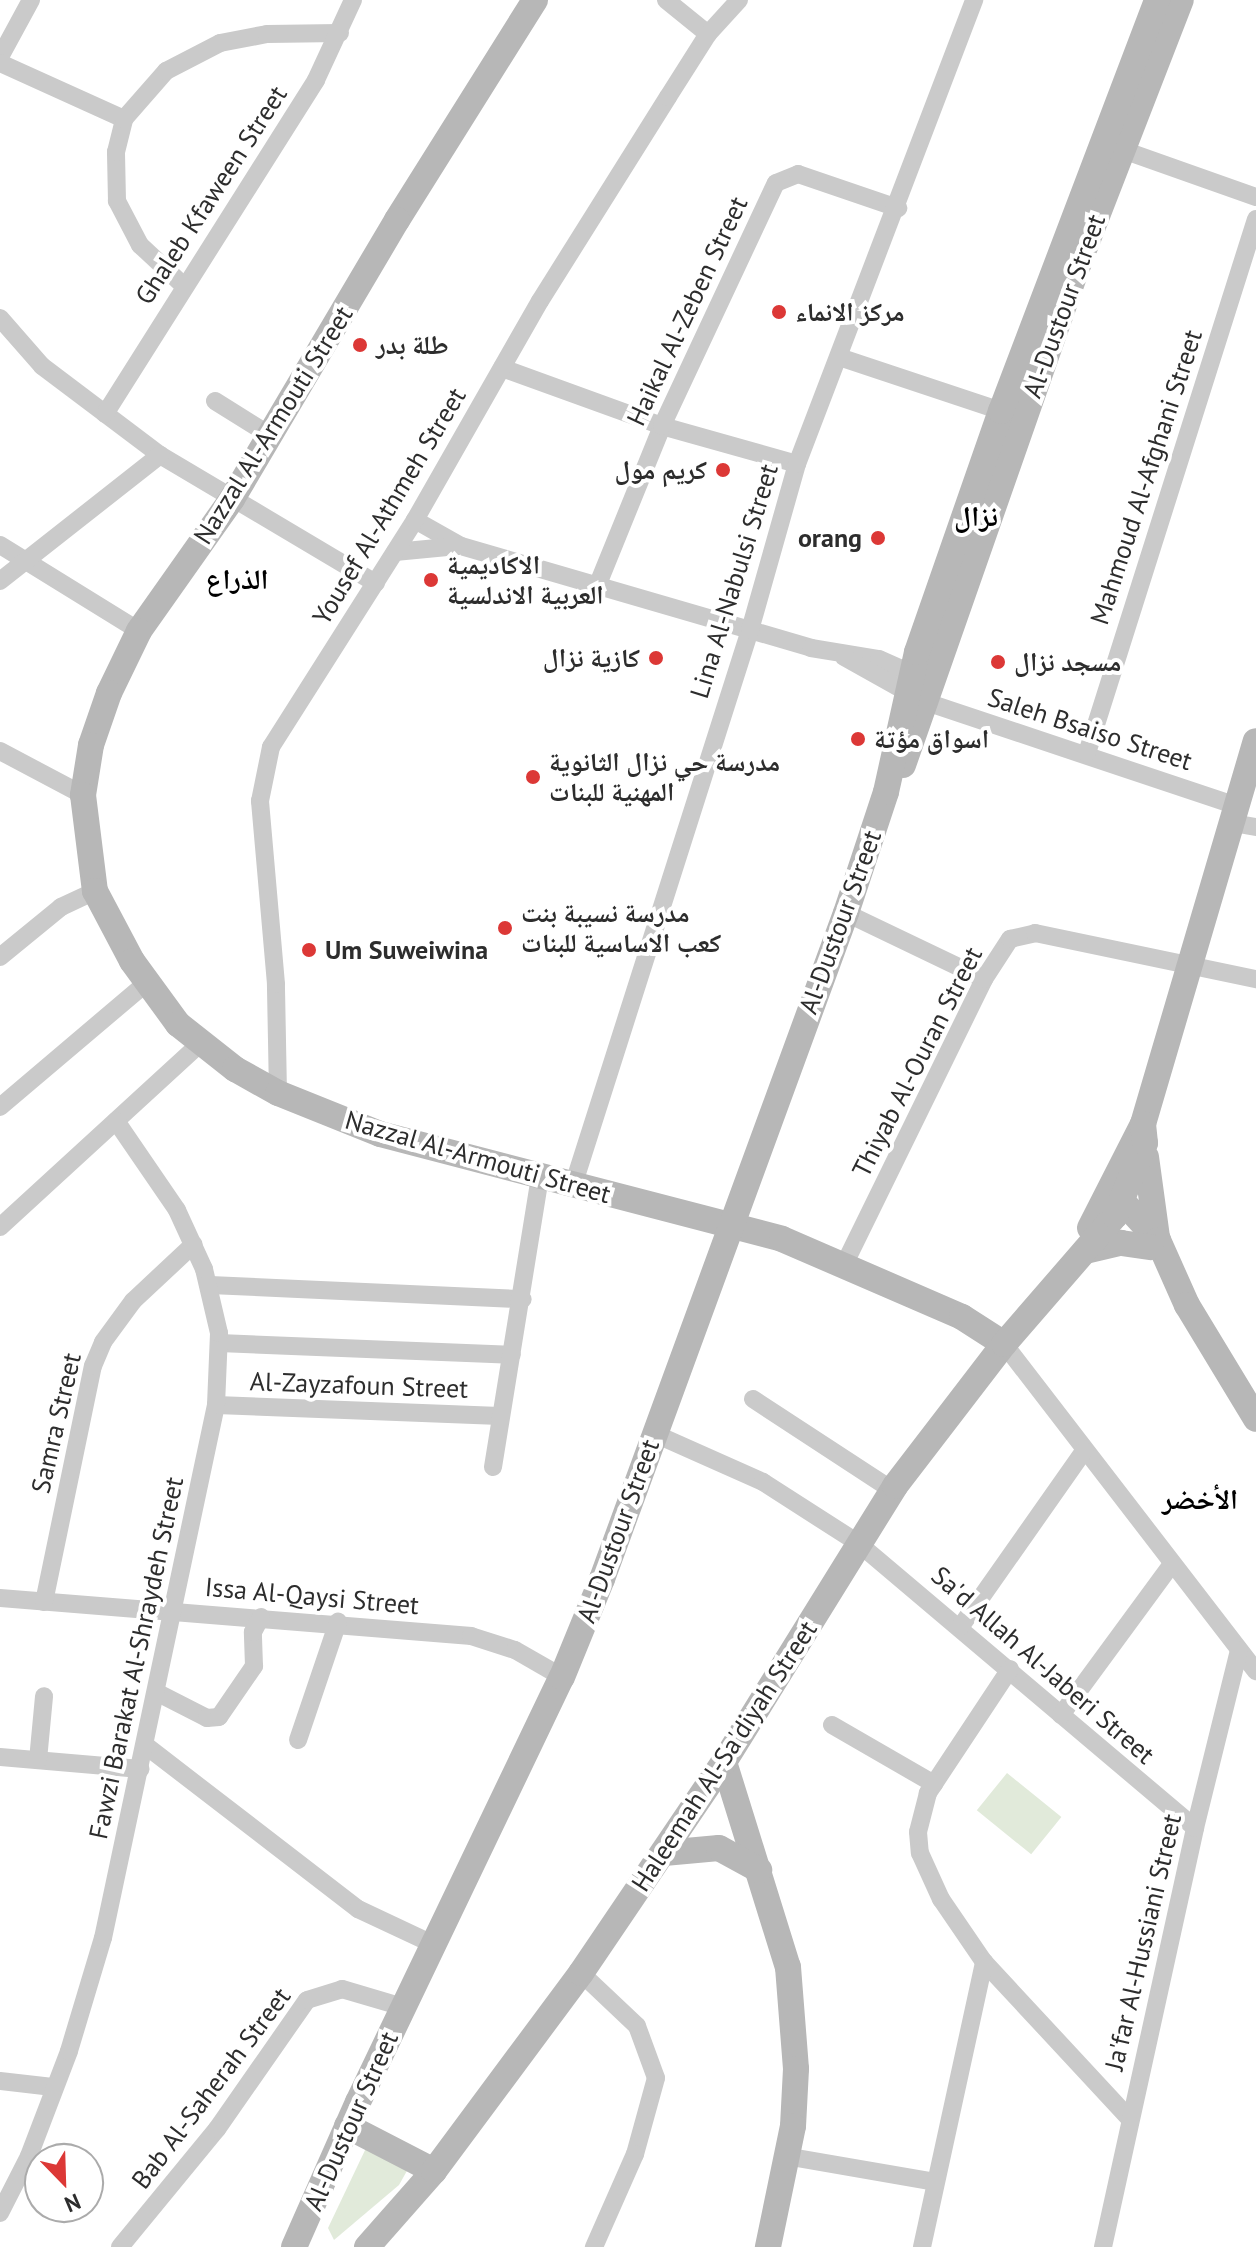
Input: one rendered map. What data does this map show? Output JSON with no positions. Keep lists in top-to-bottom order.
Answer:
{
  "streets": {
    "street": [
      "Ghaleb Kfaween Street",
      "Al-Dustour Street",
      "Haikal Al-Zeben Street",
      "Nazzal Al-Armouti Street",
      "Mahmoud Al-Afghani Street",
      "Yousef Al-Athmeh Street",
      "Lina Al-Nabulsi Street",
      "Saleh Bsaiso Street",
      "Thiyab Al-Ouran Street",
      "Al-Zayzafoun Street",
      "Samra Street",
      "Issa Al-Qaysi Street",
      "Fawzi Barakat Al-Shraydeh Street",
      "Sa'd Allah Al-Jaberi Street",
      "Haleemah Al-Sa'diyah Street",
      "Ja'far Al-Hussiani Street",
      "Bab Al-Saherah Street"
    ]
  },
  "crossings": [
    ["Al-Dustour Street", "Nazzal Al-Armouti Street"],
    ["Al-Dustour Street", "Saleh Bsaiso Street"],
    ["Al-Dustour Street", "Issa Al-Qaysi Street"],
    ["Al-Dustour Street", "Sa'd Allah Al-Jaberi Street"],
    ["Al-Dustour Street", "Bab Al-Saherah Street"],
    ["Haikal Al-Zeben Street", "Lina Al-Nabulsi Street"],
    ["Haikal Al-Zeben Street", "Saleh Bsaiso Street"],
    ["Nazzal Al-Armouti Street", "Yousef Al-Athmeh Street"],
    ["Nazzal Al-Armouti Street", "Lina Al-Nabulsi Street"],
    ["Nazzal Al-Armouti Street", "Thiyab Al-Ouran Street"],
    ["Nazzal Al-Armouti Street", "Haleemah Al-Sa'diyah Street"],
    ["Mahmoud Al-Afghani Street", "Saleh Bsaiso Street"],
    ["Lina Al-Nabulsi Street", "Saleh Bsaiso Street"],
    ["Saleh Bsaiso Street", "Haleemah Al-Sa'diyah Street"],
    ["Thiyab Al-Ouran Street", "Haleemah Al-Sa'diyah Street"],
    ["Al-Zayzafoun Street", "Fawzi Barakat Al-Shraydeh Street"],
    ["Samra Street", "Issa Al-Qaysi Street"],
    ["Samra Street", "Fawzi Barakat Al-Shraydeh Street"],
    ["Issa Al-Qaysi Street", "Fawzi Barakat Al-Shraydeh Street"],
    ["Sa'd Allah Al-Jaberi Street", "Haleemah Al-Sa'diyah Street"],
    ["Sa'd Allah Al-Jaberi Street", "Ja'far Al-Hussiani Street"]
  ],
  "districts": ["نزال", "الذراع", "الأخضر"],
  "places": [
    "مركز الانماء",
    "طلة بدر",
    "كريم مول",
    "orang",
    "الاكاديمية العربية الاندلسية",
    "كازية نزال",
    "مسجد نزال",
    "اسواق مؤتة",
    "مدرسة حي نزال الثانوية المهنية للبنات",
    "مدرسة نسيبة بنت كعب الاساسية للبنات",
    "Um Suweiwina"
  ],
  "north": "bottom right"
}
